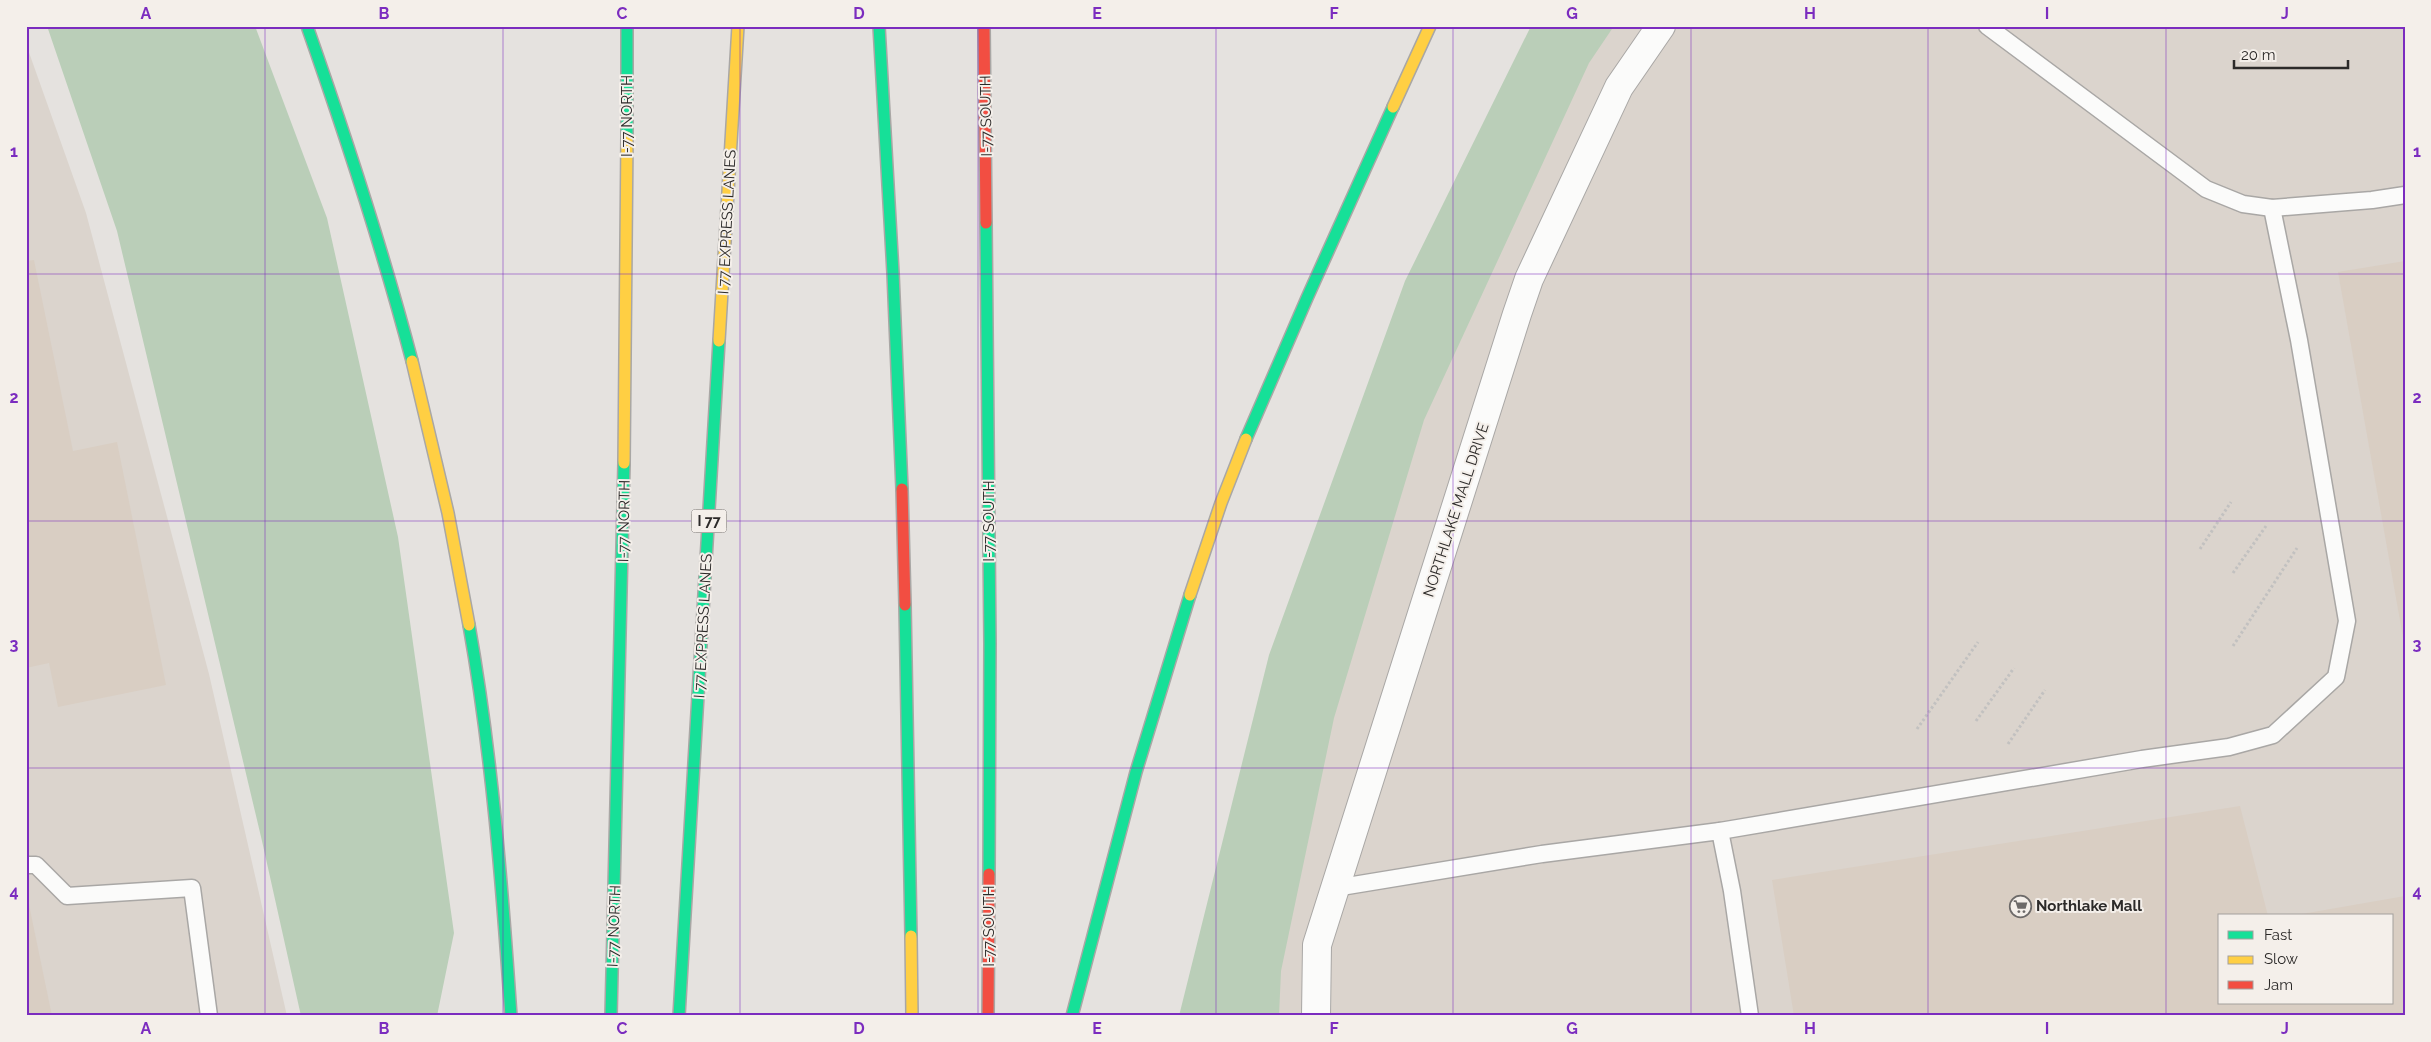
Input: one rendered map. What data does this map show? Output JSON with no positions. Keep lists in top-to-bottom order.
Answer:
{
  "streets": {
    "highway": [
      "I-77 NORTH",
      "I-77 SOUTH",
      "I 77 EXPRESS LANES",
      "I 77"
    ],
    "street": ["NORTHLAKE MALL DRIVE"]
  },
  "places": {
    "supermarket": ["Northlake Mall"]
  },
  "legend": ["Fast", "Slow", "Jam"],
  "scale_bar": "20 m",
  "grid": {
    "columns": [
      "A",
      "B",
      "C",
      "D",
      "E",
      "F",
      "G",
      "H",
      "I",
      "J"
    ],
    "rows": [
      "1",
      "2",
      "3",
      "4"
    ]
  }
}
